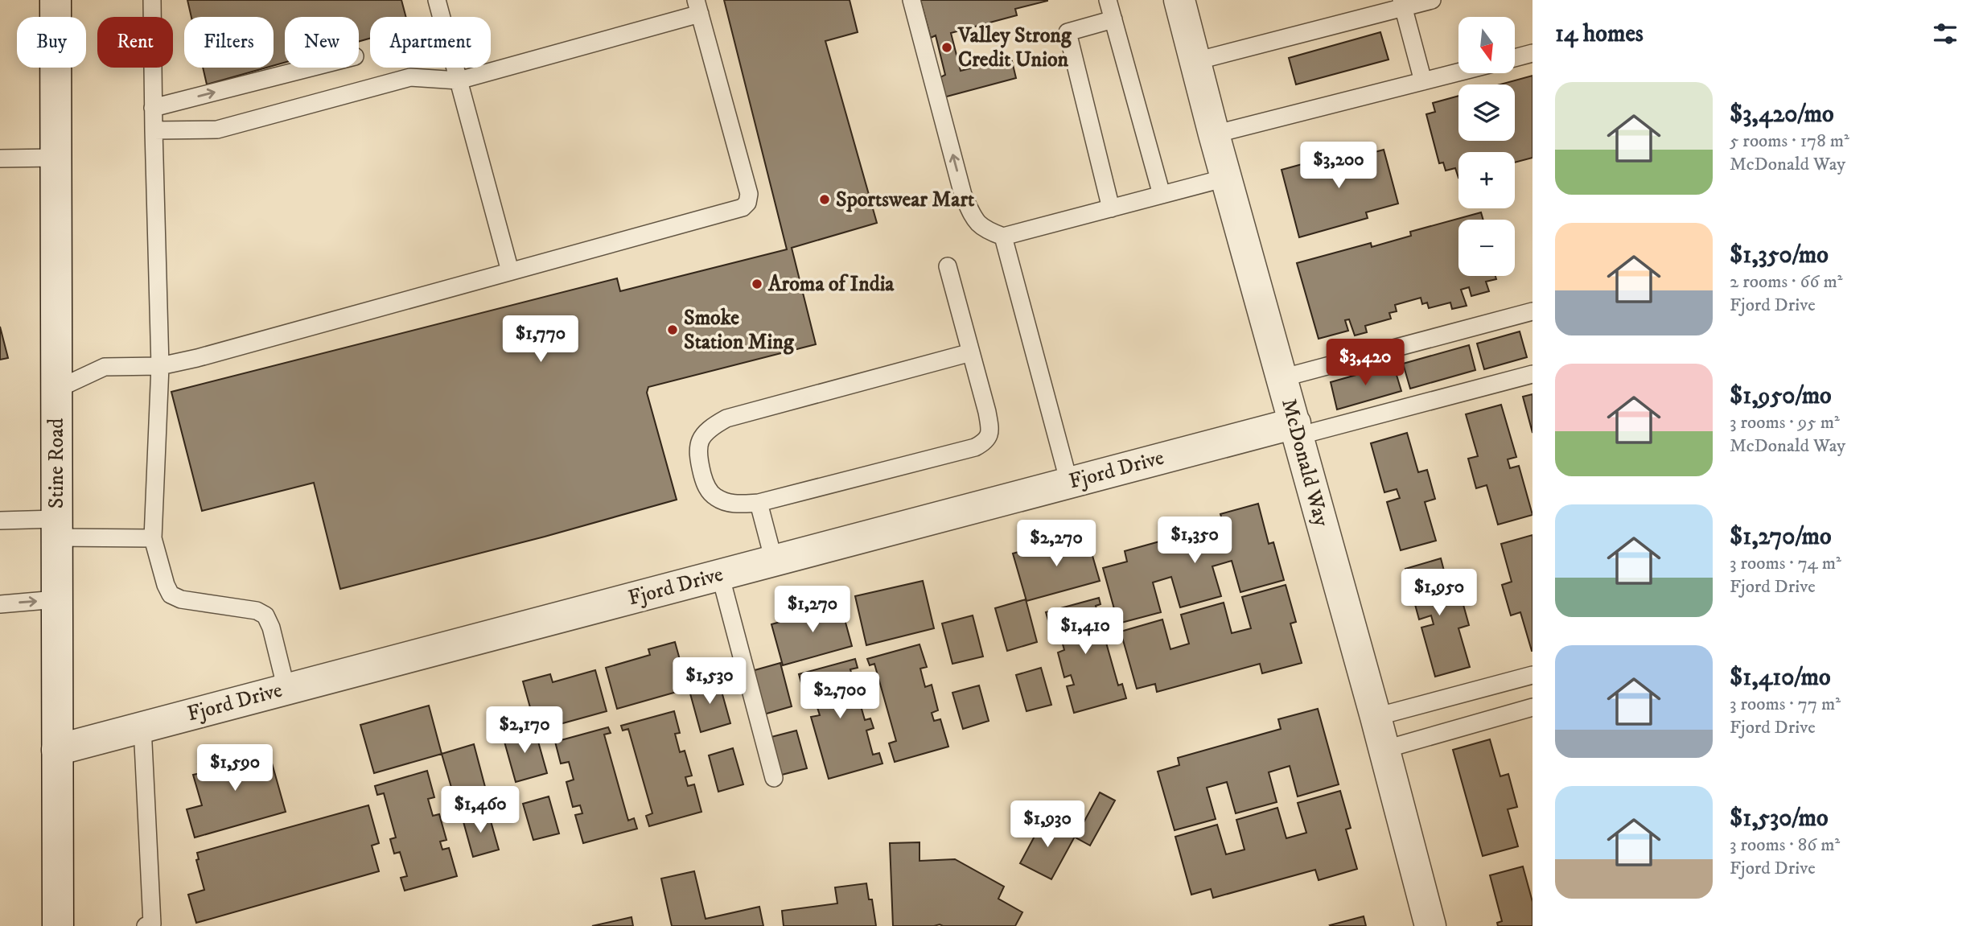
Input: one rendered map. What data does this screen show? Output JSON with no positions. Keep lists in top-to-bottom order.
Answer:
{
  "streets": {
    "street": ["McDonald Way", "Stine Road", "Fjord Drive"]
  },
  "crossings": [
    ["McDonald Way", "Fjord Drive"],
    ["Stine Road", "Fjord Drive"]
  ],
  "places": [
    "Valley Strong Credit Union",
    "Sportswear Mart",
    "Aroma of India",
    "Smoke Station Ming"
  ],
  "north": "bottom",
  "page": {
    "heading": "14 homes",
    "map_buttons": ["+", "−"],
    "chip": [
      "Buy",
      "Rent",
      "Filters",
      "New",
      "Apartment"
    ],
    "list": [
      {
        "name": "$3,420/mo",
        "note": "5 rooms · 178 m² · McDonald Way"
      },
      {
        "name": "$1,350/mo",
        "note": "2 rooms · 66 m² · Fjord Drive"
      },
      {
        "name": "$1,950/mo",
        "note": "3 rooms · 95 m² · McDonald Way"
      },
      {
        "name": "$1,270/mo",
        "note": "3 rooms · 74 m² · Fjord Drive"
      },
      {
        "name": "$1,410/mo",
        "note": "3 rooms · 77 m² · Fjord Drive"
      },
      {
        "name": "$1,530/mo",
        "note": "3 rooms · 86 m² · Fjord Drive"
      }
    ],
    "price": [
      "$3,200",
      "$1,770",
      "$3,420",
      "$1,350",
      "$2,270",
      "$1,950",
      "$1,270",
      "$1,410",
      "$1,530",
      "$2,700",
      "$2,170",
      "$1,590",
      "$1,460",
      "$1,930"
    ]
  }
}
